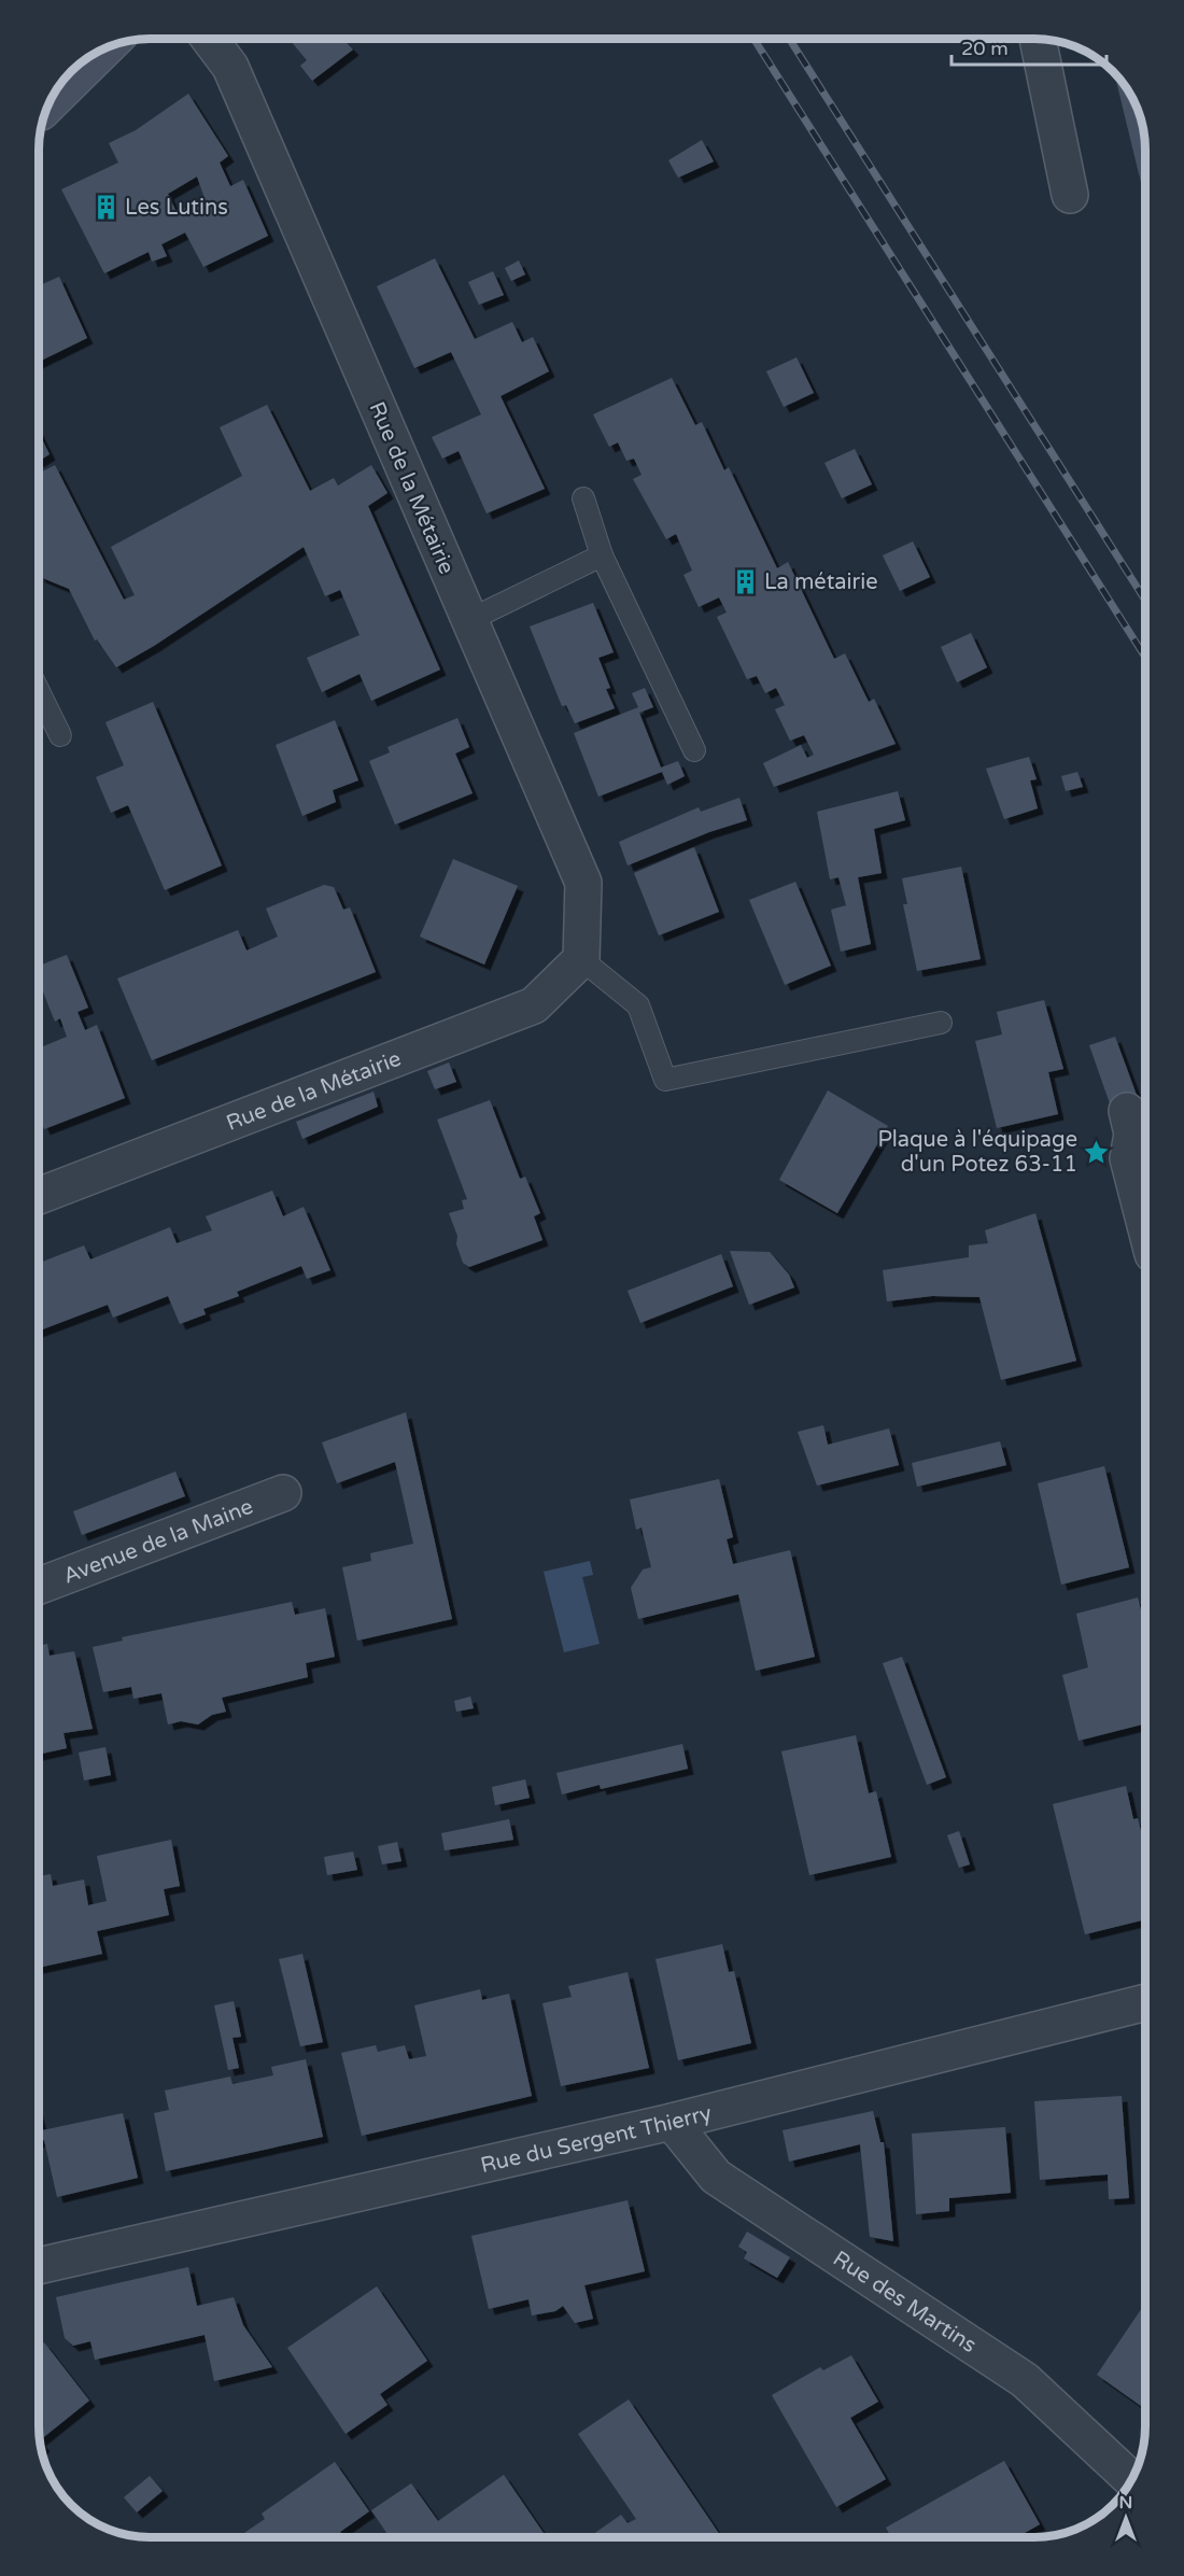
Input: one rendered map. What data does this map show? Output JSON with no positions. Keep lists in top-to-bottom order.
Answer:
{
  "streets": {
    "street": [
      "Rue de la Métairie",
      "Avenue de la Maine",
      "Rue du Sergent Thierry",
      "Rue des Martins"
    ]
  },
  "crossings": [
    ["Rue du Sergent Thierry", "Rue des Martins"]
  ],
  "places": {
    "building": ["Les Lutins", "La métairie"],
    "place": ["Plaque à l'équipage d'un Potez 63-11"]
  },
  "scale_bar": "20 m",
  "north": "top"
}
